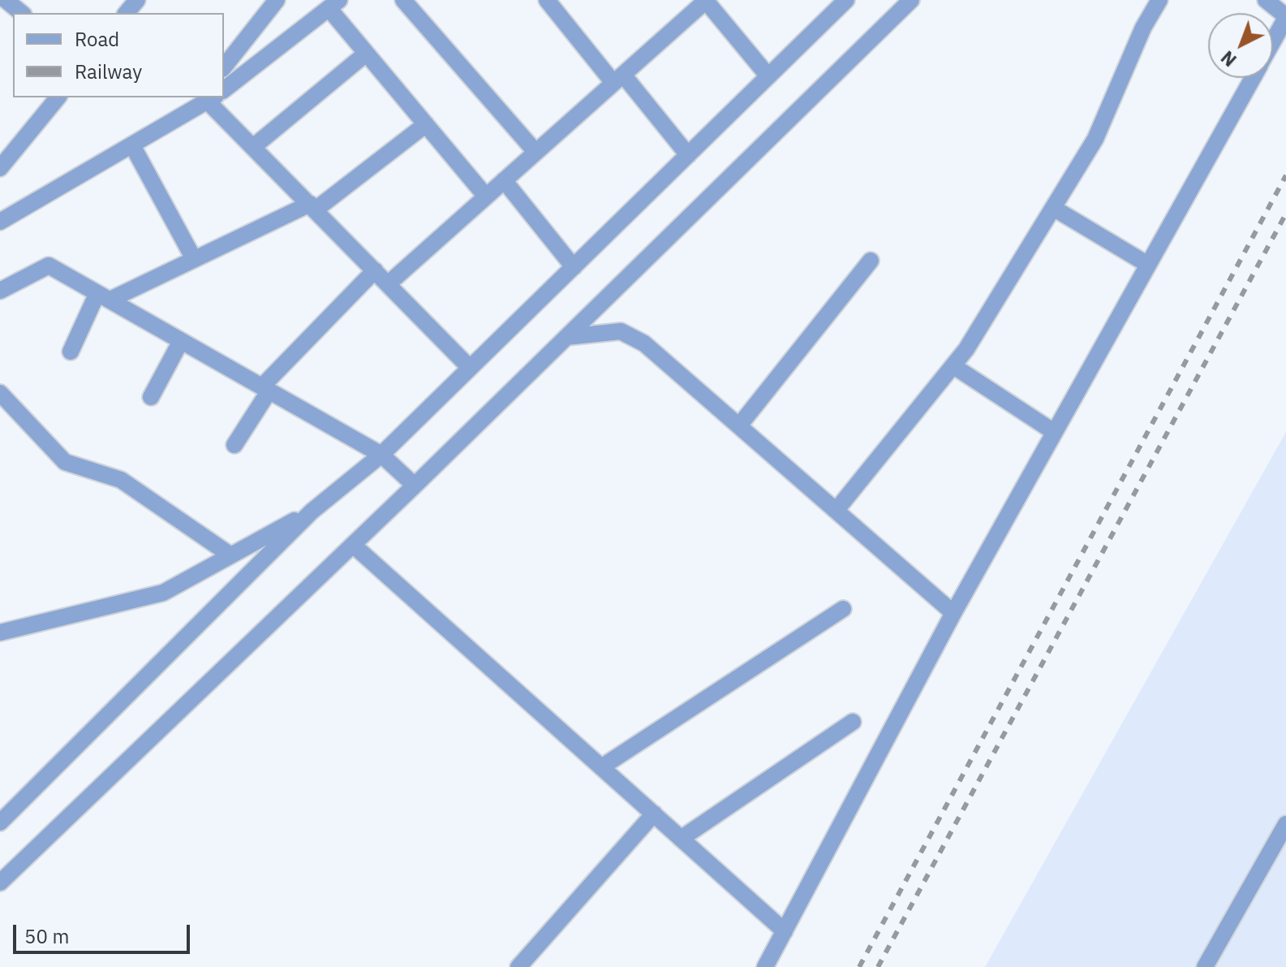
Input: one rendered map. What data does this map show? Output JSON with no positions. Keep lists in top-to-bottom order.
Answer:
{
  "legend": ["Road", "Railway"],
  "scale_bar": "50 m",
  "north": "bottom left"
}
